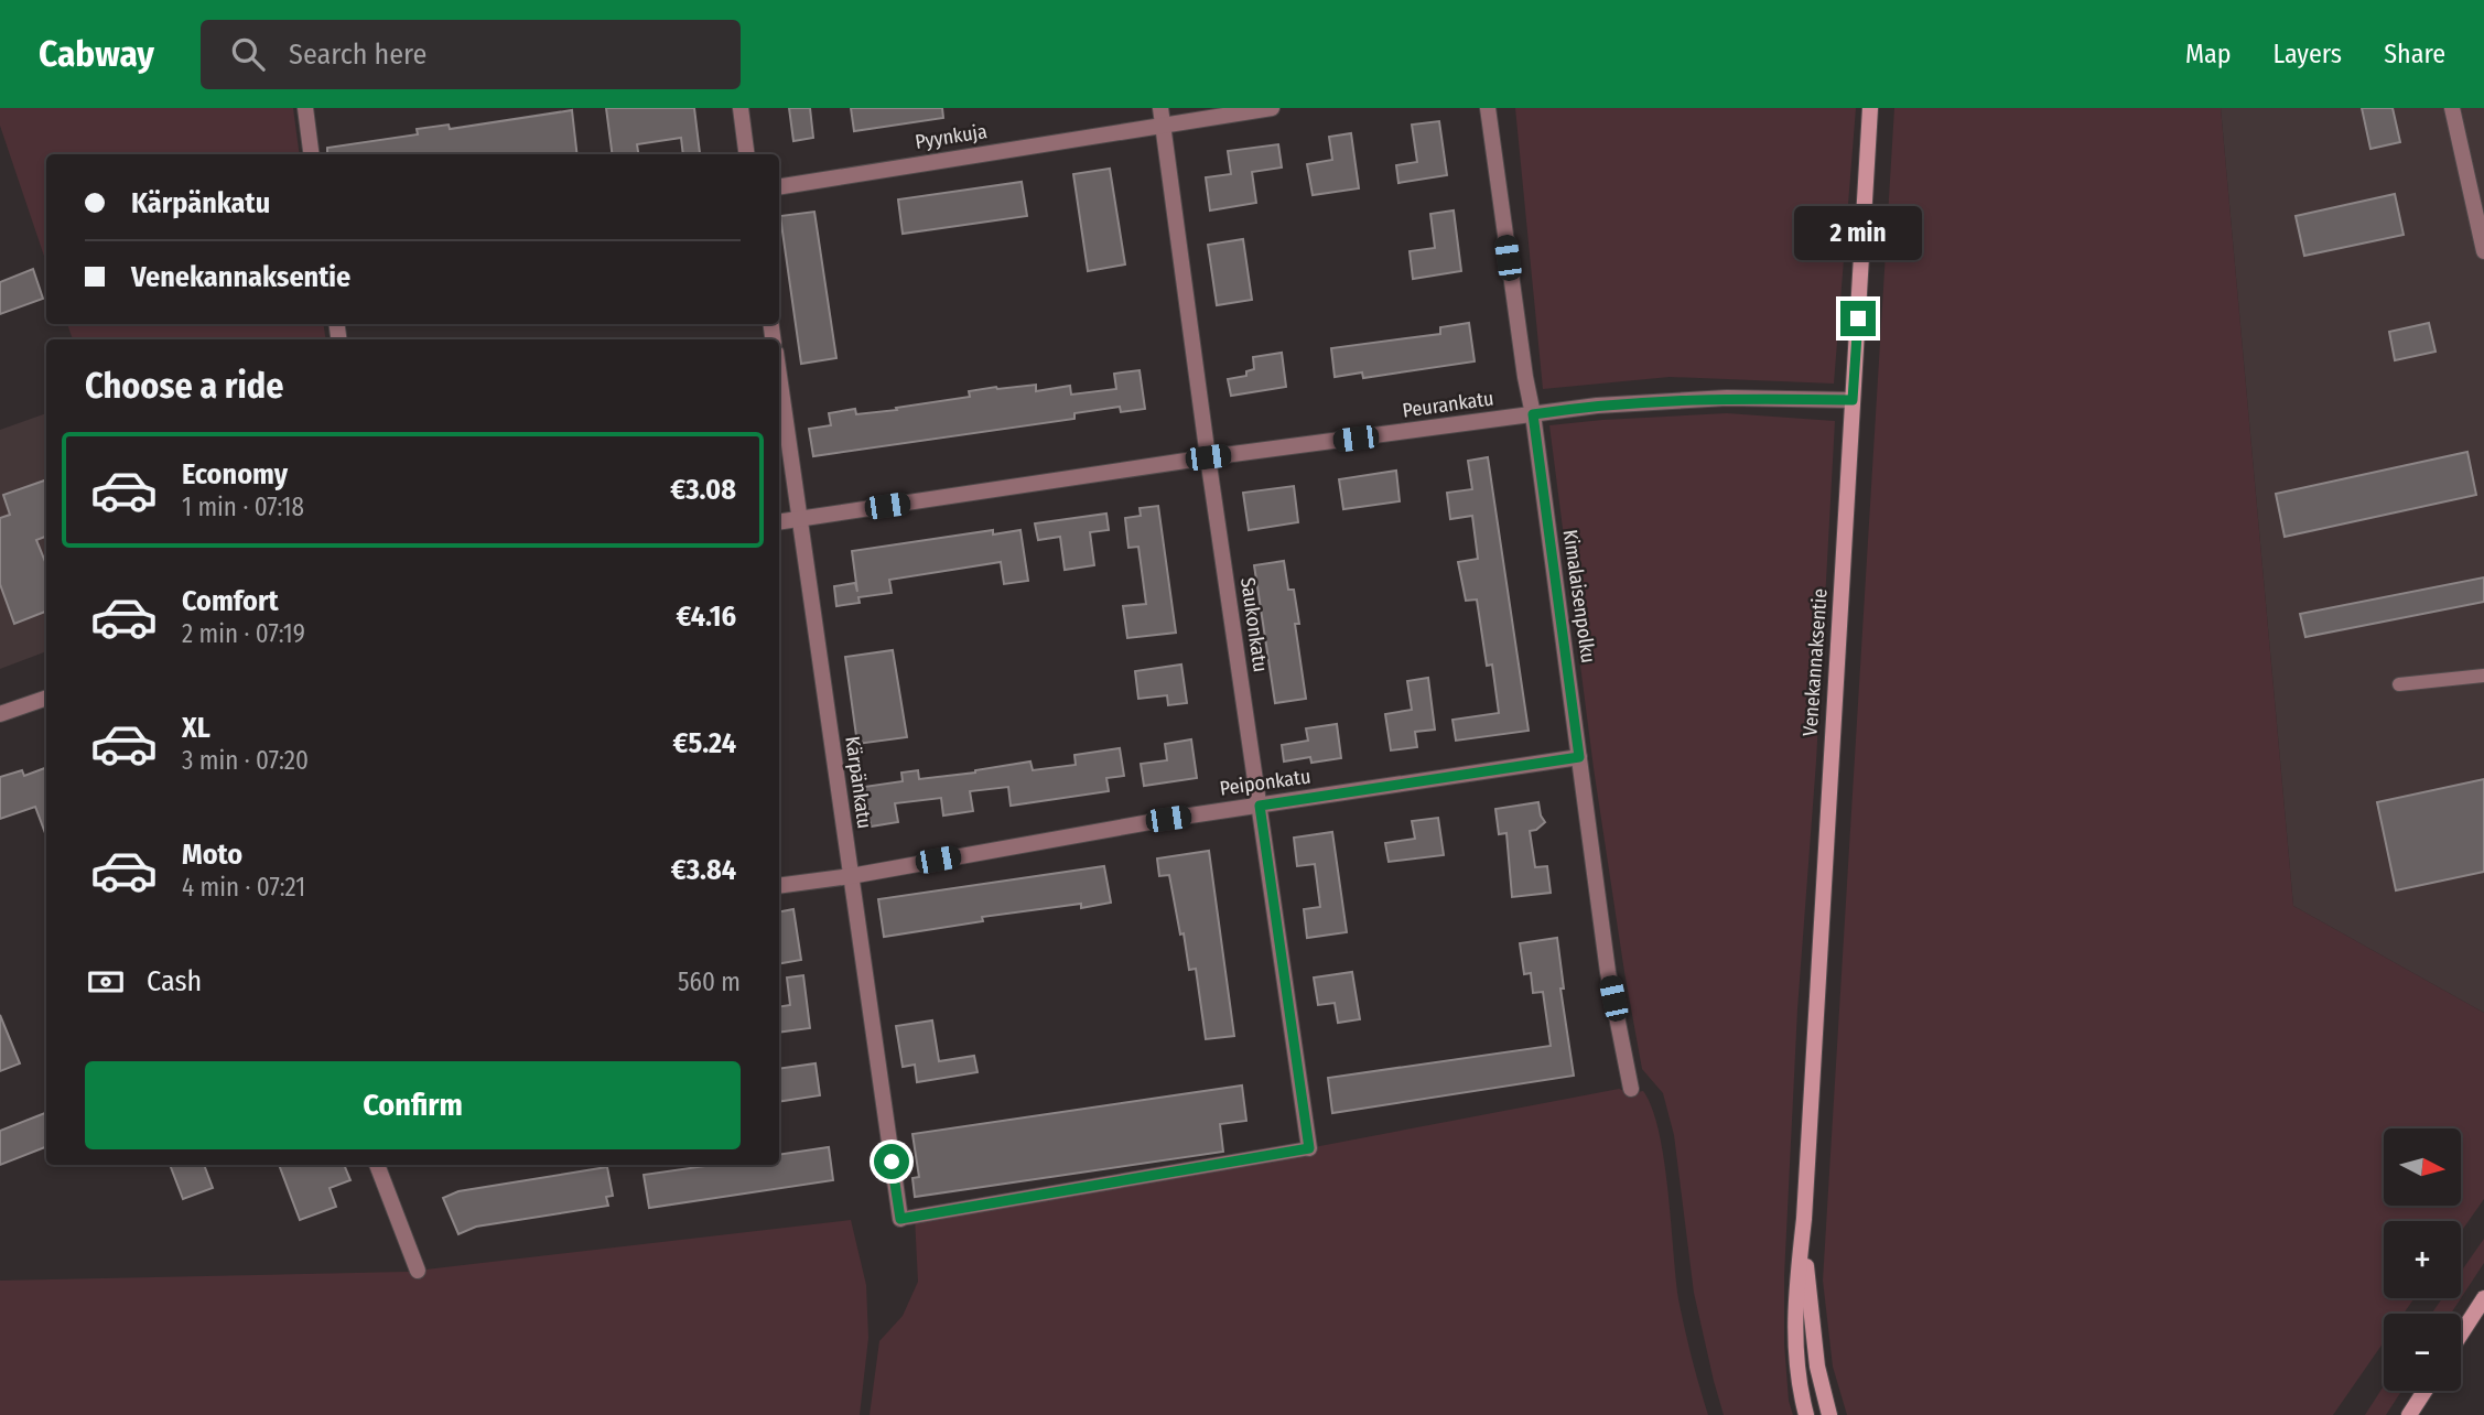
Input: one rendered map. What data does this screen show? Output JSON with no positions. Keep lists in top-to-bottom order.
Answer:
{
  "streets": {
    "street": [
      "Pyynkuja",
      "Peurankatu",
      "Kimalaisenpolku",
      "Saukonkatu",
      "Venekannaksentie",
      "Kärpänkatu",
      "Peiponkatu"
    ]
  },
  "crossings": [
    ["Pyynkuja", "Saukonkatu"],
    ["Peurankatu", "Kimalaisenpolku"],
    ["Peurankatu", "Saukonkatu"],
    ["Peurankatu", "Venekannaksentie"],
    ["Peurankatu", "Kärpänkatu"],
    ["Kimalaisenpolku", "Peiponkatu"],
    ["Saukonkatu", "Peiponkatu"],
    ["Kärpänkatu", "Peiponkatu"]
  ],
  "north": "right",
  "page": {
    "header": "Cabway",
    "search": "Search here",
    "nav": ["Map", "Layers", "Share"],
    "banner": ["Kärpänkatu", "Venekannaksentie"],
    "bubble": "2 min",
    "heading": "Choose a ride",
    "list": [
      {
        "name": "Economy",
        "note": "1 min · 07:18",
        "value": "€3.08"
      },
      {
        "name": "Comfort",
        "note": "2 min · 07:19",
        "value": "€4.16"
      },
      {
        "name": "XL",
        "note": "3 min · 07:20",
        "value": "€5.24"
      },
      {
        "name": "Moto",
        "note": "4 min · 07:21",
        "value": "€3.84"
      }
    ],
    "pay": ["Cash", "560 m"],
    "buttons": "Confirm",
    "map_buttons": ["+", "−"]
  }
}
